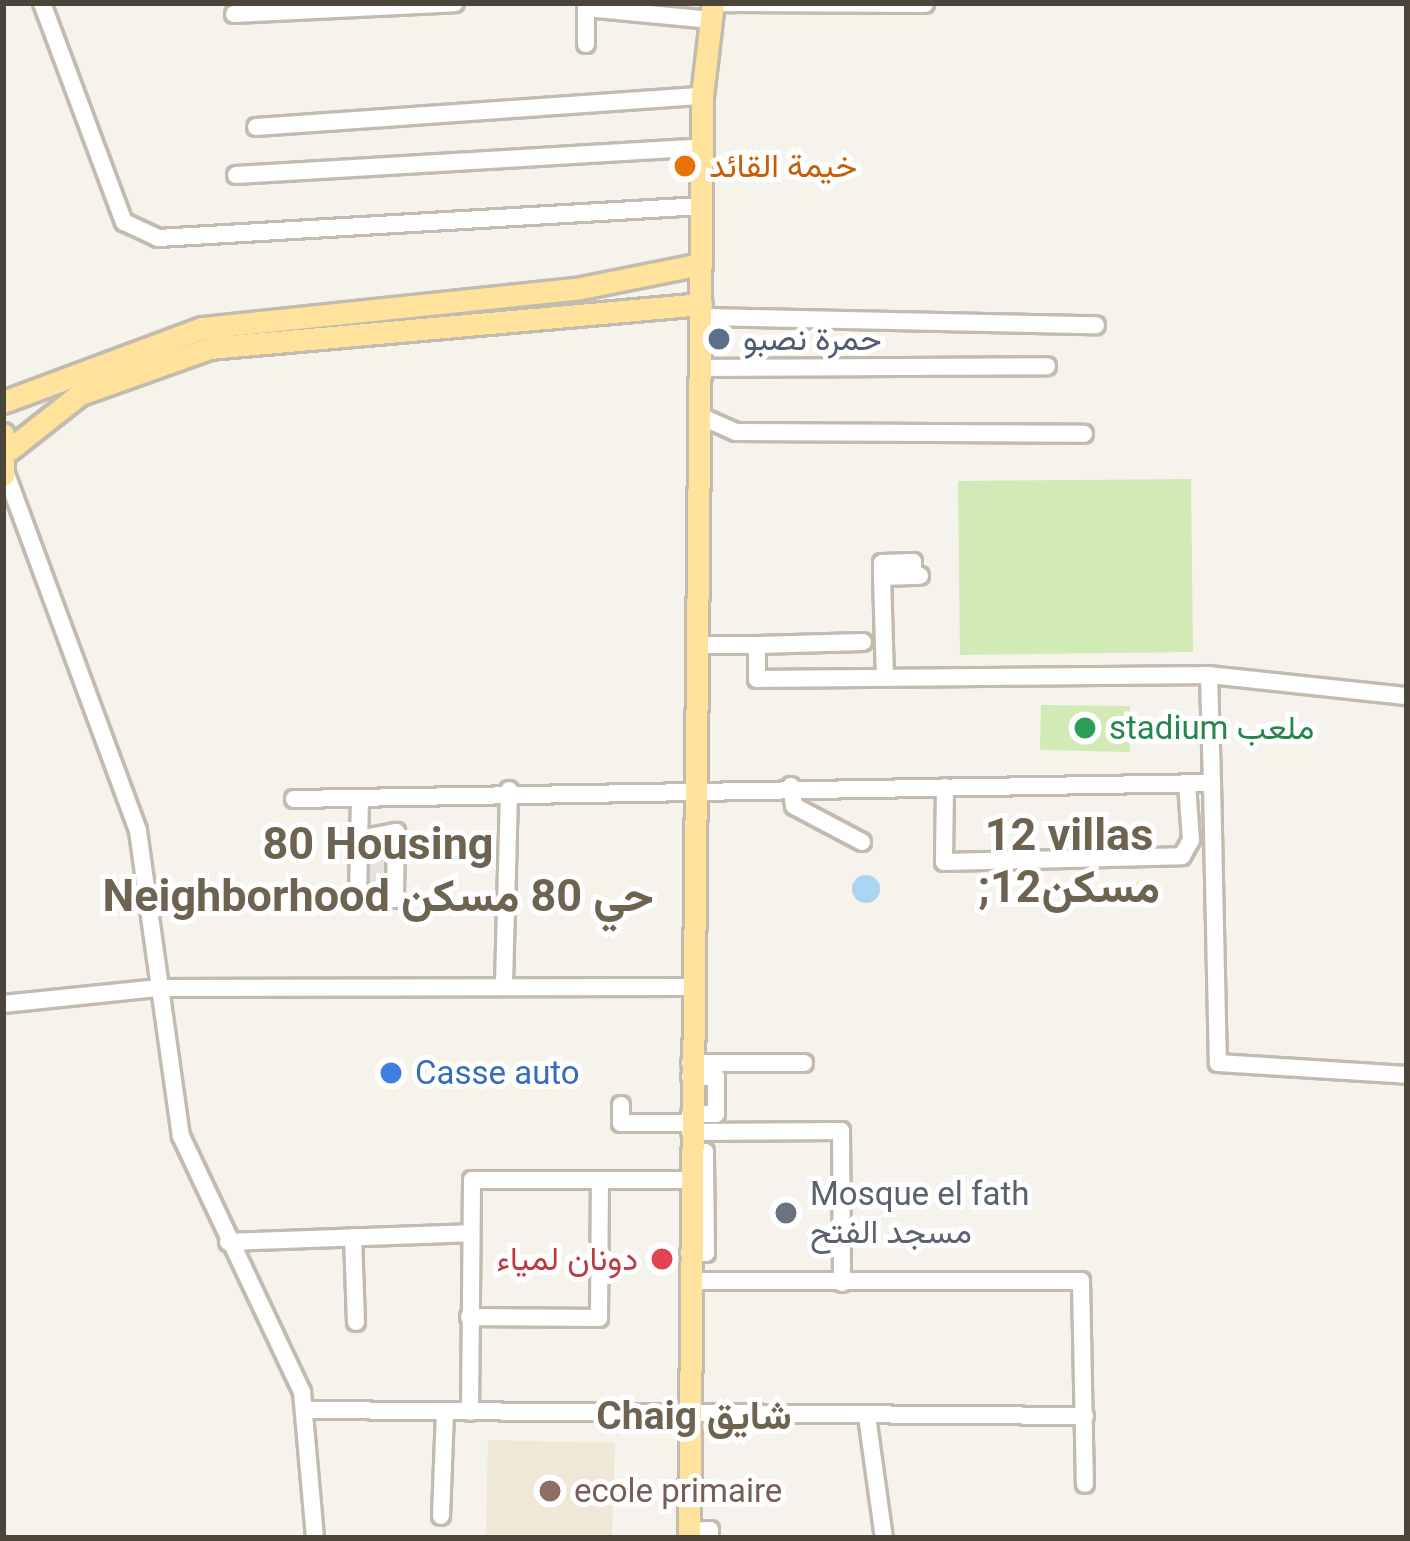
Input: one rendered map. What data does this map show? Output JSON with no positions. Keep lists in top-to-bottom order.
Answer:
{
  "districts": ["12 villas ;12مسكن", "80 Housing Neighborhood حي 80 مسكن", "Chaig شايق"],
  "places": [
    "خيمة القائد",
    "حمرة نصبو",
    "stadium ملعب",
    "Casse auto",
    "Mosque el fath مسجد الفتح",
    "دونان لمياء",
    "ecole primaire"
  ]
}
